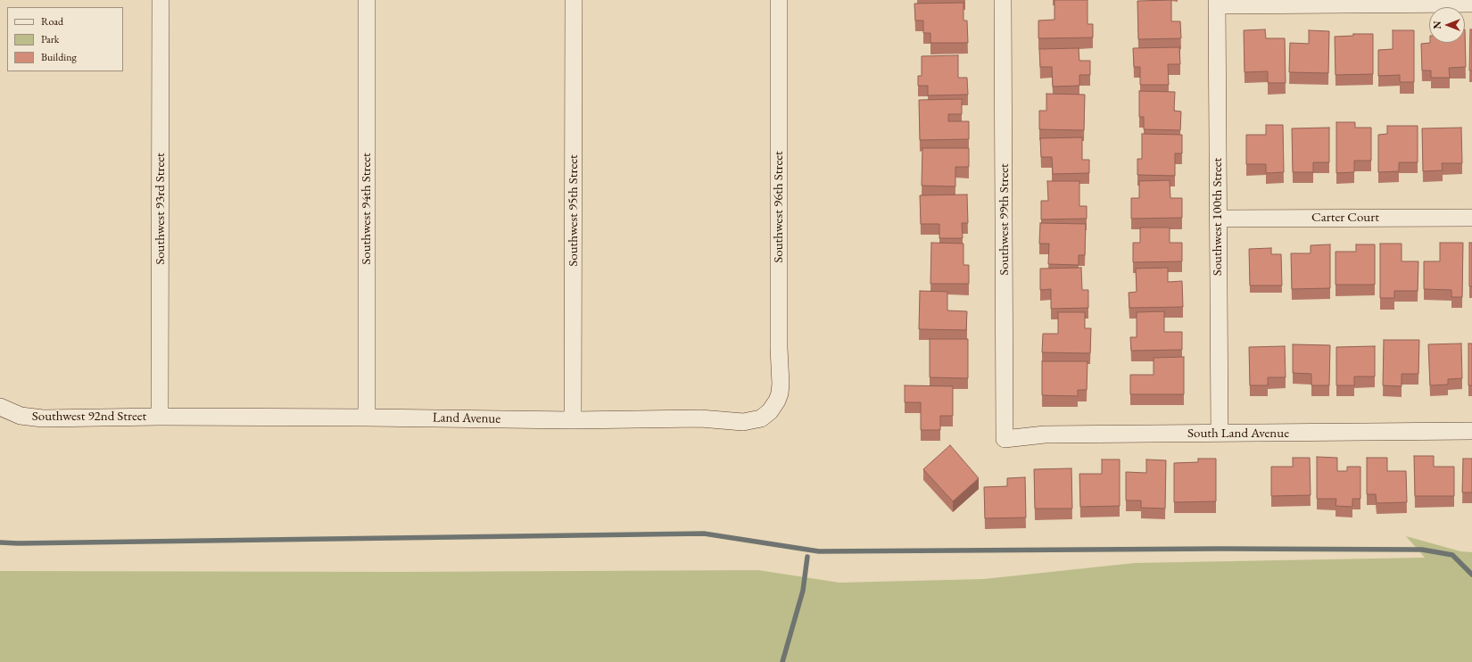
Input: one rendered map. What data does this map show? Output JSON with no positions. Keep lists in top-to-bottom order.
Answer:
{
  "streets": {
    "street": [
      "Southwest 96th Street",
      "Southwest 93rd Street",
      "Southwest 94th Street",
      "Southwest 95th Street",
      "Southwest 100th Street",
      "Carter Court",
      "Southwest 99th Street",
      "Southwest 92nd Street",
      "Land Avenue",
      "South Land Avenue"
    ]
  },
  "crossings": [
    ["Southwest 96th Street", "Land Avenue"],
    ["Southwest 93rd Street", "Southwest 92nd Street"],
    ["Southwest 93rd Street", "Land Avenue"],
    ["Southwest 94th Street", "Land Avenue"],
    ["Southwest 95th Street", "Land Avenue"],
    ["Southwest 100th Street", "Carter Court"],
    ["Southwest 100th Street", "South Land Avenue"],
    ["Southwest 99th Street", "South Land Avenue"],
    ["Southwest 92nd Street", "Land Avenue"]
  ],
  "legend": ["Road", "Park", "Building"],
  "north": "left"
}
